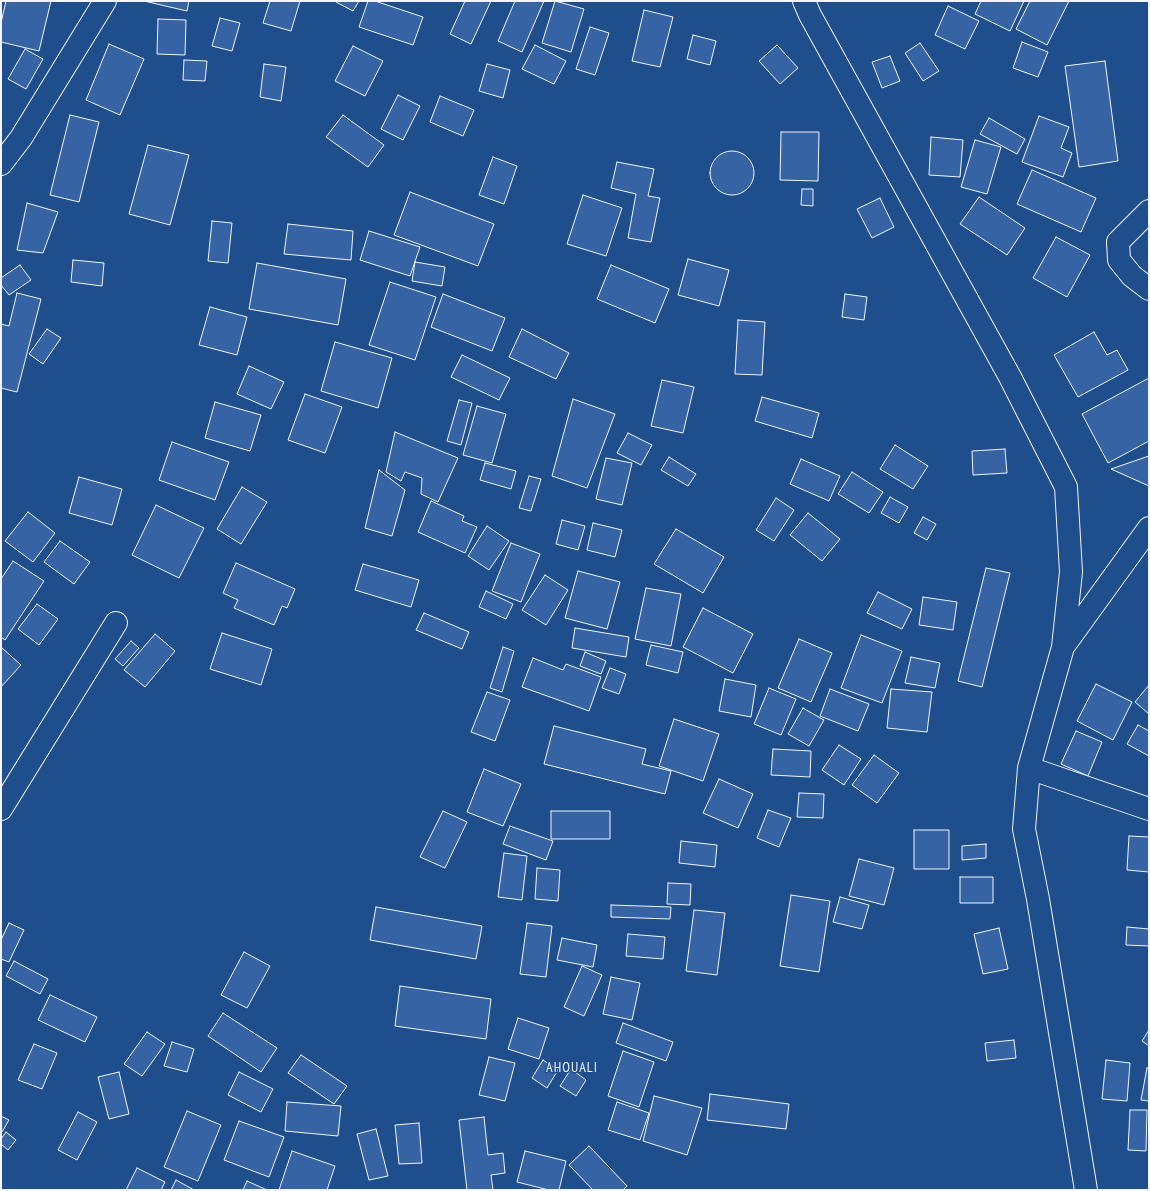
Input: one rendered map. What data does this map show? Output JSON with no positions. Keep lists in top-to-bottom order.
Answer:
{
  "districts": ["AHOUALI"]
}
